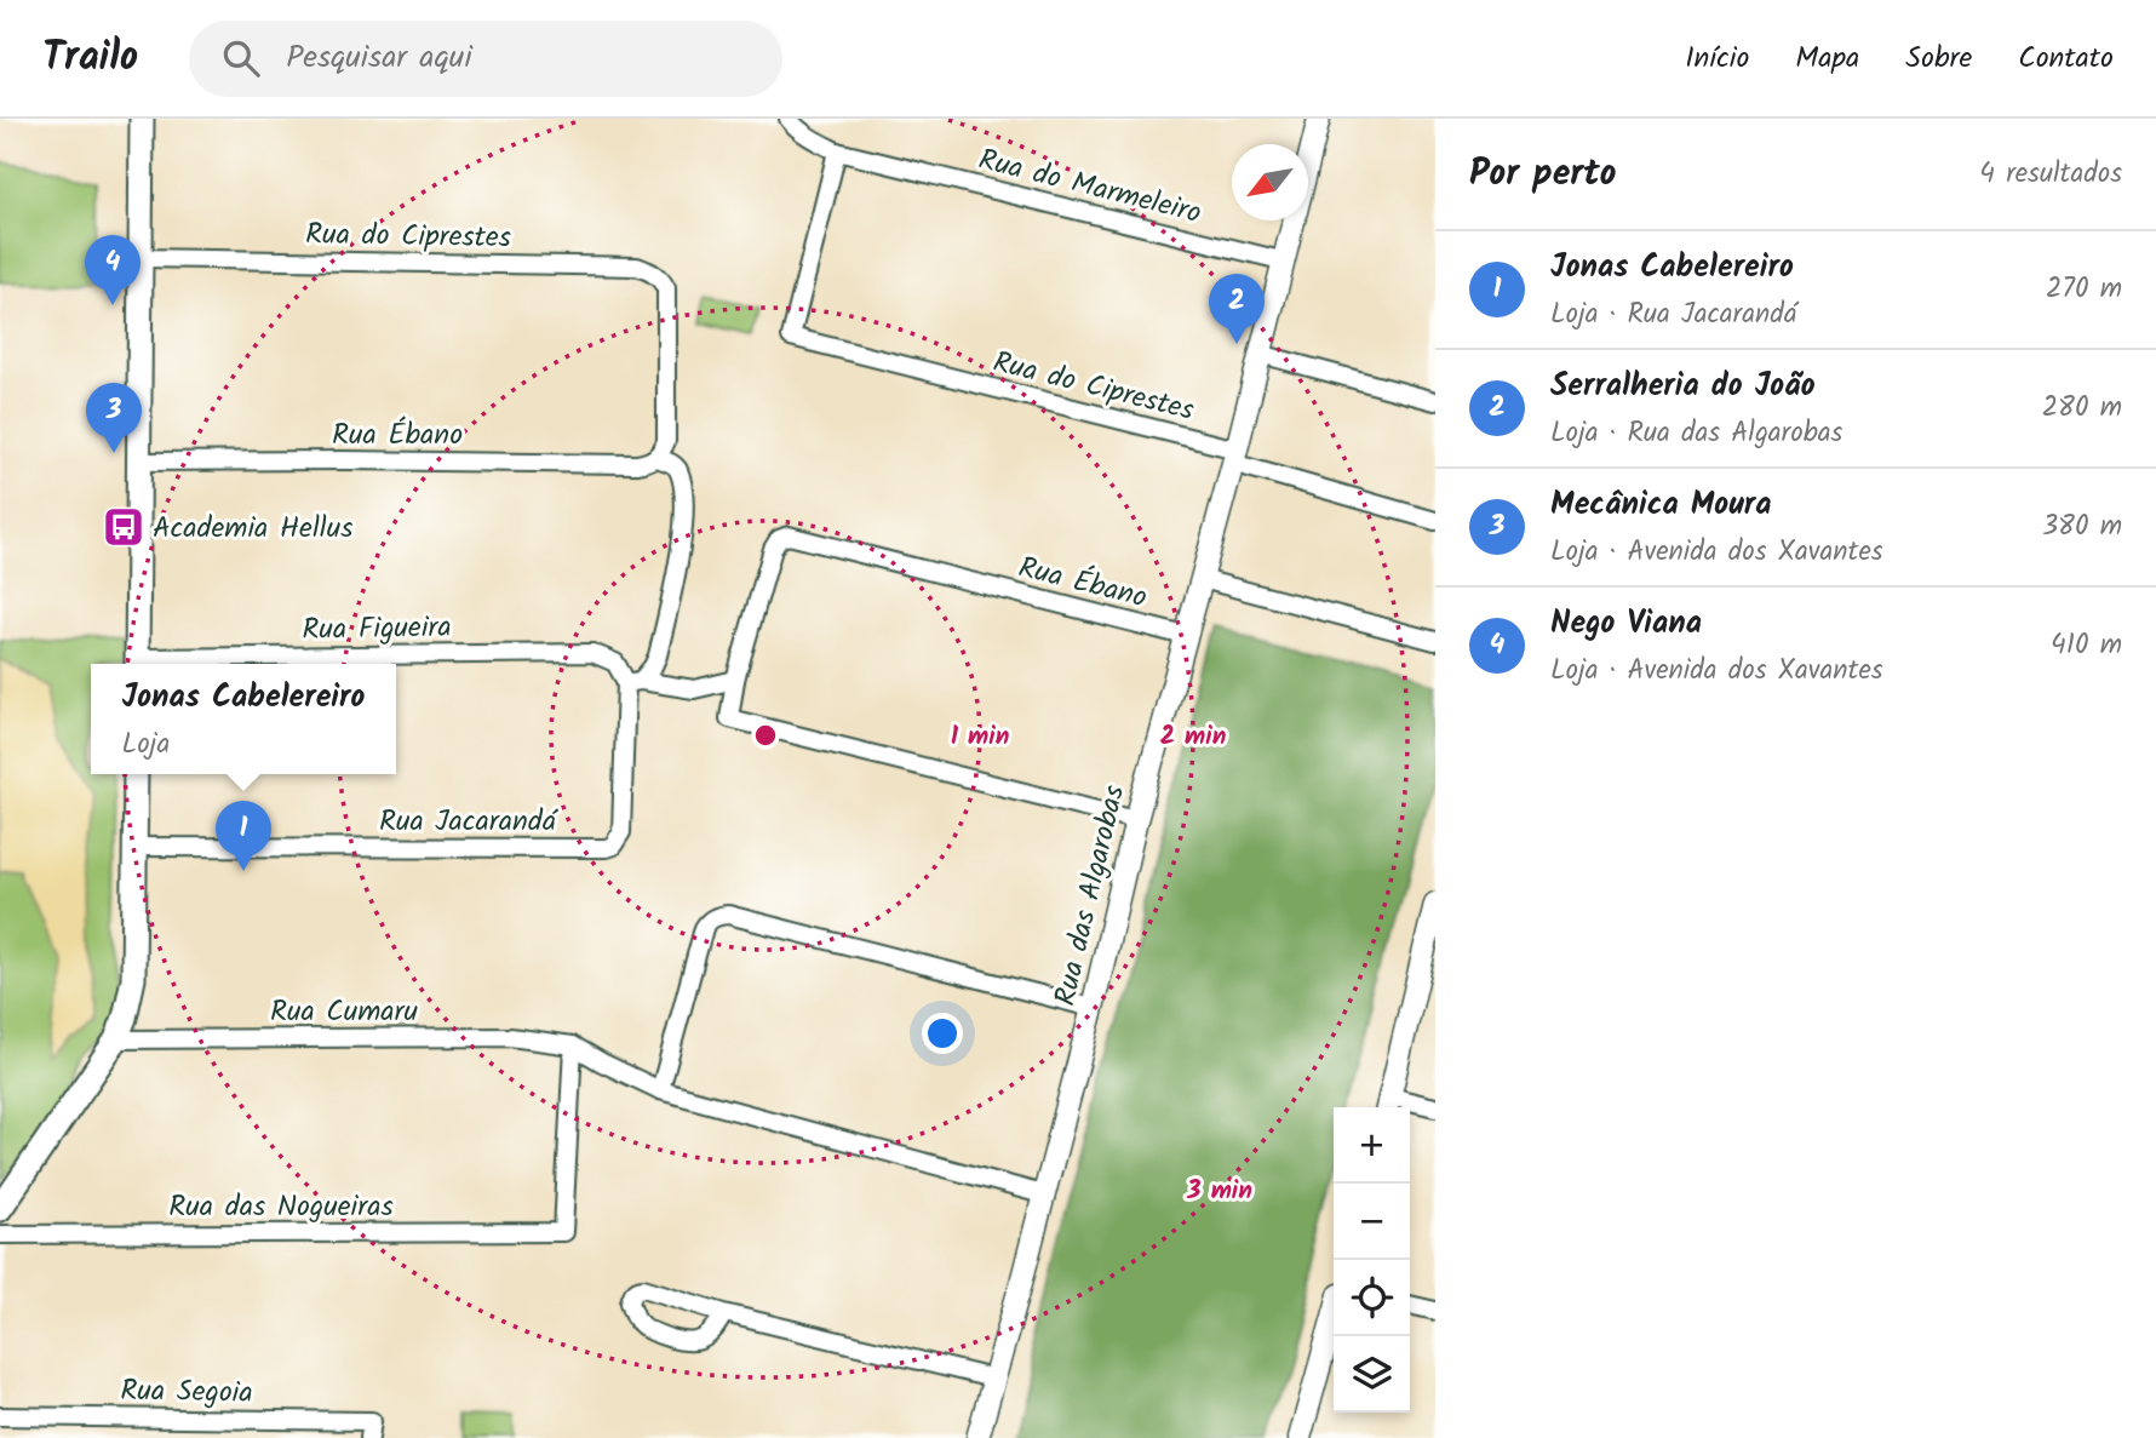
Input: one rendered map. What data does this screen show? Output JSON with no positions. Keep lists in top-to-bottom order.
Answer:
{
  "streets": {
    "street": [
      "Rua do Marmeleiro",
      "Rua do Ciprestes",
      "Rua Ébano",
      "Rua Figueira",
      "Rua Jacarandá",
      "Rua das Algarobas",
      "Rua Cumaru",
      "Rua das Nogueiras",
      "Rua Segoia"
    ]
  },
  "crossings": [
    ["Rua do Marmeleiro", "Rua do Ciprestes"],
    ["Rua do Marmeleiro", "Rua das Algarobas"],
    ["Rua do Ciprestes", "Rua Ébano"],
    ["Rua do Ciprestes", "Rua das Algarobas"],
    ["Rua Ébano", "Rua das Algarobas"],
    ["Rua Figueira", "Rua Jacarandá"],
    ["Rua Cumaru", "Rua das Nogueiras"]
  ],
  "places": {
    "bus stop": ["Academia Hellus"]
  },
  "north": "bottom left",
  "page": {
    "header": "Trailo",
    "search": "Pesquisar aqui",
    "nav": [
      "Início",
      "Mapa",
      "Sobre",
      "Contato"
    ],
    "heading": ["Por perto", "4 resultados"],
    "list": [
      {
        "mark": "1",
        "name": "Jonas Cabelereiro",
        "note": "Loja · Rua Jacarandá",
        "value": "270 m"
      },
      {
        "mark": "2",
        "name": "Serralheria do João",
        "note": "Loja · Rua das Algarobas",
        "value": "280 m"
      },
      {
        "mark": "3",
        "name": "Mecânica Moura",
        "note": "Loja · Avenida dos Xavantes",
        "value": "380 m"
      },
      {
        "mark": "4",
        "name": "Nego Viana",
        "note": "Loja · Avenida dos Xavantes",
        "value": "410 m"
      }
    ],
    "pins": [
      "4",
      "2",
      "3",
      "1"
    ],
    "popup": ["Jonas Cabelereiro", "Loja"],
    "map_buttons": ["+", "−"]
  },
  "rings": ["1 min", "2 min", "3 min"]
}
